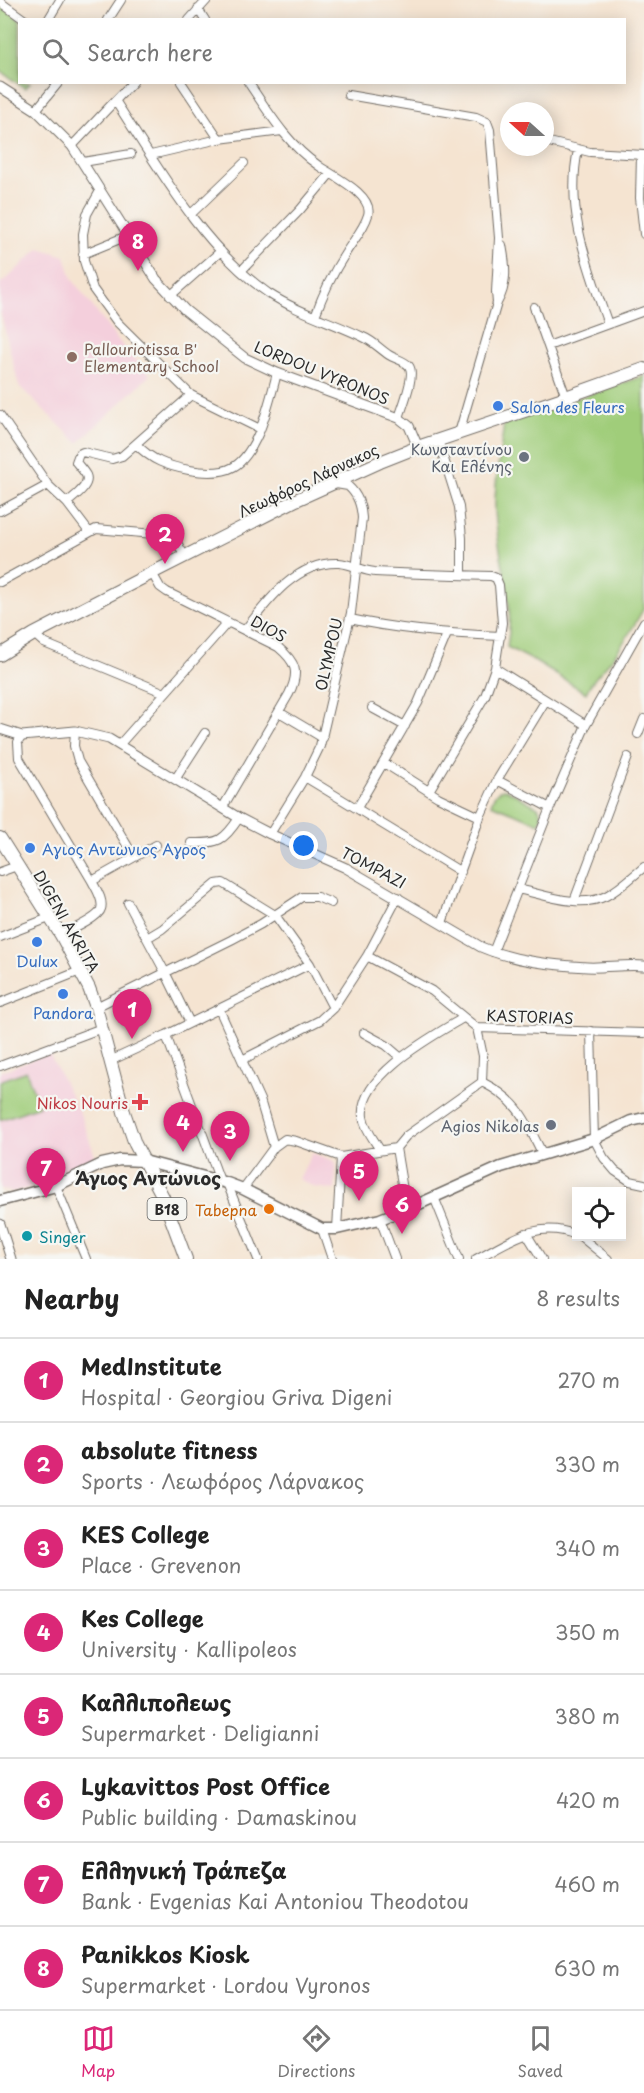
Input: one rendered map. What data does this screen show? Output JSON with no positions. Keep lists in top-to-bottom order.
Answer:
{
  "streets": {
    "main road": ["Λεωφόρος Λάρνακος", "DIGENI AKRITA", "B18"],
    "street": [
      "LORDOU VYRONOS",
      "DIOS",
      "OLYMPOU",
      "TOMPAZI",
      "KASTORIAS"
    ]
  },
  "crossings": [
    ["LORDOU VYRONOS", "Λεωφόρος Λάρνακος"],
    ["Λεωφόρος Λάρνακος", "DIOS"],
    ["Λεωφόρος Λάρνακος", "OLYMPOU"],
    ["DIOS", "TOMPAZI"],
    ["OLYMPOU", "TOMPAZI"],
    ["DIGENI AKRITA", "B18"]
  ],
  "districts": ["Άγιος Αντώνιος"],
  "places": {
    "other": [
      "Pallouriotissa B' Elementary School",
      "Salon des Fleurs",
      "Κωνσταντίνου Και Ελένης",
      "Αγιος Αντωνιος Αγρος",
      "Dulux",
      "Pandora",
      "Agios Nikolas",
      "Tabepna",
      "Singer"
    ],
    "health": ["Nikos Nouris"]
  },
  "north": "left",
  "page": {
    "search": "Search here",
    "pins": [
      "8",
      "2",
      "1",
      "4",
      "3",
      "7",
      "5",
      "6"
    ],
    "heading": ["Nearby", "8 results"],
    "list": [
      {
        "mark": "1",
        "name": "MedInstitute",
        "note": "Hospital · Georgiou Griva Digeni",
        "value": "270 m"
      },
      {
        "mark": "2",
        "name": "absolute fitness",
        "note": "Sports · Λεωφόρος Λάρνακος",
        "value": "330 m"
      },
      {
        "mark": "3",
        "name": "KES College",
        "note": "Place · Grevenon",
        "value": "340 m"
      },
      {
        "mark": "4",
        "name": "Kes College",
        "note": "University · Kallipoleos",
        "value": "350 m"
      },
      {
        "mark": "5",
        "name": "Καλλιπολεως",
        "note": "Supermarket · Deligianni",
        "value": "380 m"
      },
      {
        "mark": "6",
        "name": "Lykavittos Post Office",
        "note": "Public building · Damaskinou",
        "value": "420 m"
      },
      {
        "mark": "7",
        "name": "Ελληνική Τράπεζα",
        "note": "Bank · Evgenias Kai Antoniou Theodotou",
        "value": "460 m"
      },
      {
        "mark": "8",
        "name": "Panikkos Kiosk",
        "note": "Supermarket · Lordou Vyronos",
        "value": "630 m"
      }
    ],
    "nav": ["Map", "Directions", "Saved"]
  }
}
